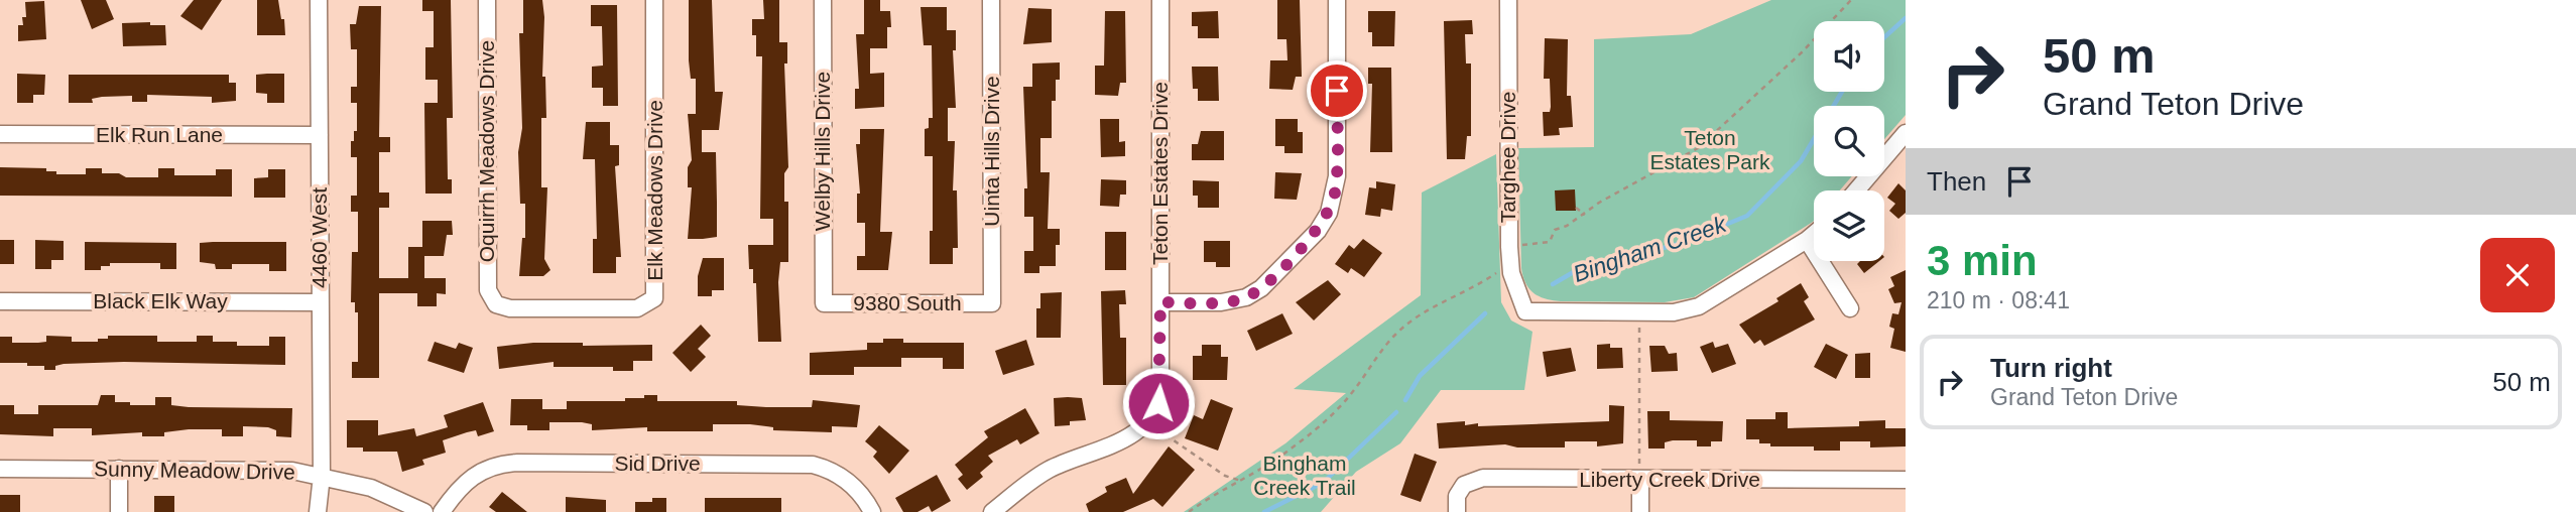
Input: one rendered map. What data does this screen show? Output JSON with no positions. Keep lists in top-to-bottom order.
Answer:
{
  "streets": {
    "street": [
      "Elk Run Lane",
      "Oquirrh Meadows Drive",
      "Welby Hills Drive",
      "Uinta Hills Drive",
      "Targhee Drive",
      "Teton Estates Drive",
      "Elk Meadows Drive",
      "4460 West",
      "Black Elk Way",
      "9380 South",
      "Sid Drive",
      "Sunny Meadow Drive",
      "Liberty Creek Drive"
    ]
  },
  "crossings": [
    ["Elk Run Lane", "4460 West"],
    ["Oquirrh Meadows Drive", "Elk Meadows Drive"],
    ["Welby Hills Drive", "9380 South"],
    ["Uinta Hills Drive", "9380 South"],
    ["4460 West", "Black Elk Way"],
    ["4460 West", "Sunny Meadow Drive"]
  ],
  "water": ["Bingham Creek"],
  "parks": ["Teton Estates Park", "Bingham Creek Trail"],
  "page": {
    "turn": ["50 m", "Grand Teton Drive"],
    "then": "Then",
    "heading": ["3 min", "210 m · 08:41"],
    "list": [
      {
        "name": "Turn right",
        "note": "Grand Teton Drive",
        "value": "50 m"
      }
    ]
  }
}
